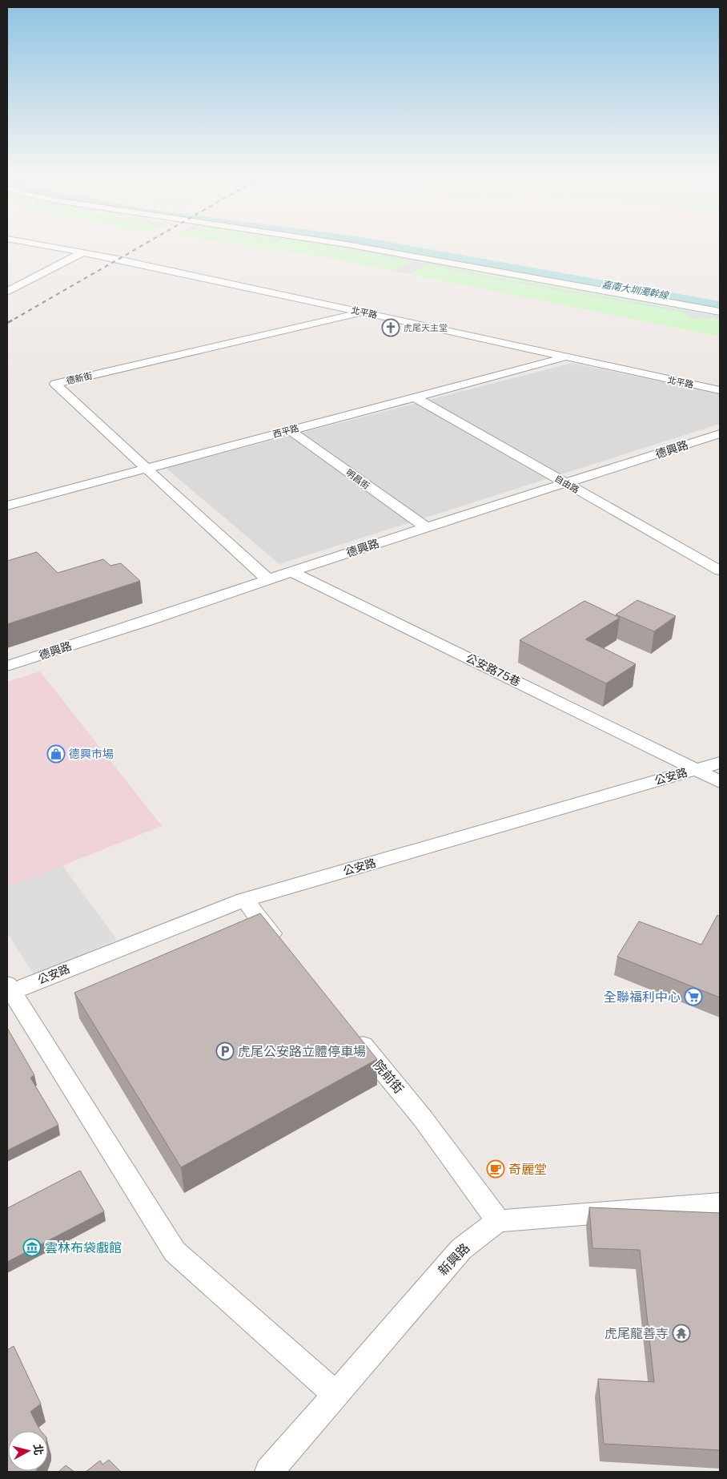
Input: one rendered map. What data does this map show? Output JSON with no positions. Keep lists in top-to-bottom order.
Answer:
{
  "streets": {
    "street": [
      "北平路",
      "德新街",
      "西平路",
      "德興路",
      "明昌街",
      "自由路",
      "公安路75巷",
      "公安路",
      "院前街",
      "新興路"
    ]
  },
  "crossings": [
    ["北平路", "德新街"],
    ["北平路", "西平路"],
    ["德新街", "西平路"],
    ["德新街", "德興路"],
    ["西平路", "明昌街"],
    ["西平路", "自由路"],
    ["德興路", "明昌街"],
    ["德興路", "自由路"],
    ["德興路", "公安路75巷"],
    ["公安路75巷", "公安路"],
    ["院前街", "新興路"]
  ],
  "water": ["嘉南大圳濁幹線"],
  "places": {
    "church": ["虎尾天主堂"],
    "shop": ["德興市場"],
    "supermarket": ["全聯福利中心"],
    "parking": ["虎尾公安路立體停車場"],
    "cafe": ["奇麗堂"],
    "museum": ["雲林布袋戲館"],
    "temple": ["虎尾龍善寺"]
  },
  "north": "right"
}
